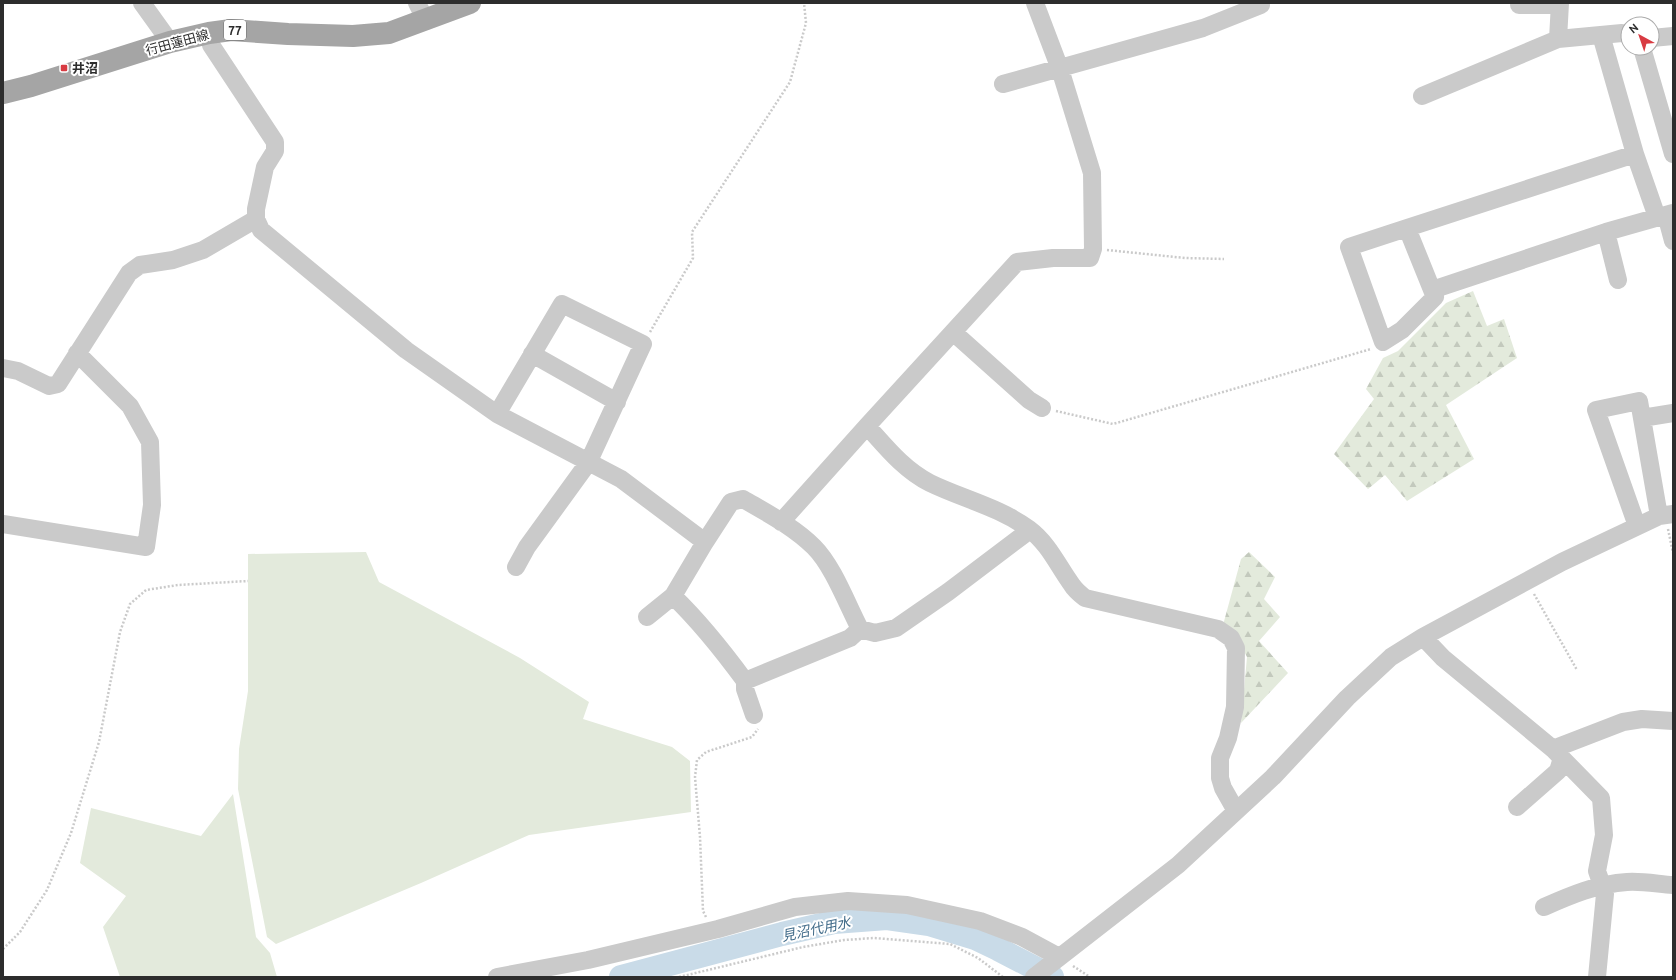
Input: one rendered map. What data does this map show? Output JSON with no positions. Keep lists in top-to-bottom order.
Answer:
{
  "streets": {
    "main road": ["77", "行田蓮田線"]
  },
  "water": ["見沼代用水"],
  "places": {
    "transit": ["井沼"]
  },
  "north": "top left"
}
